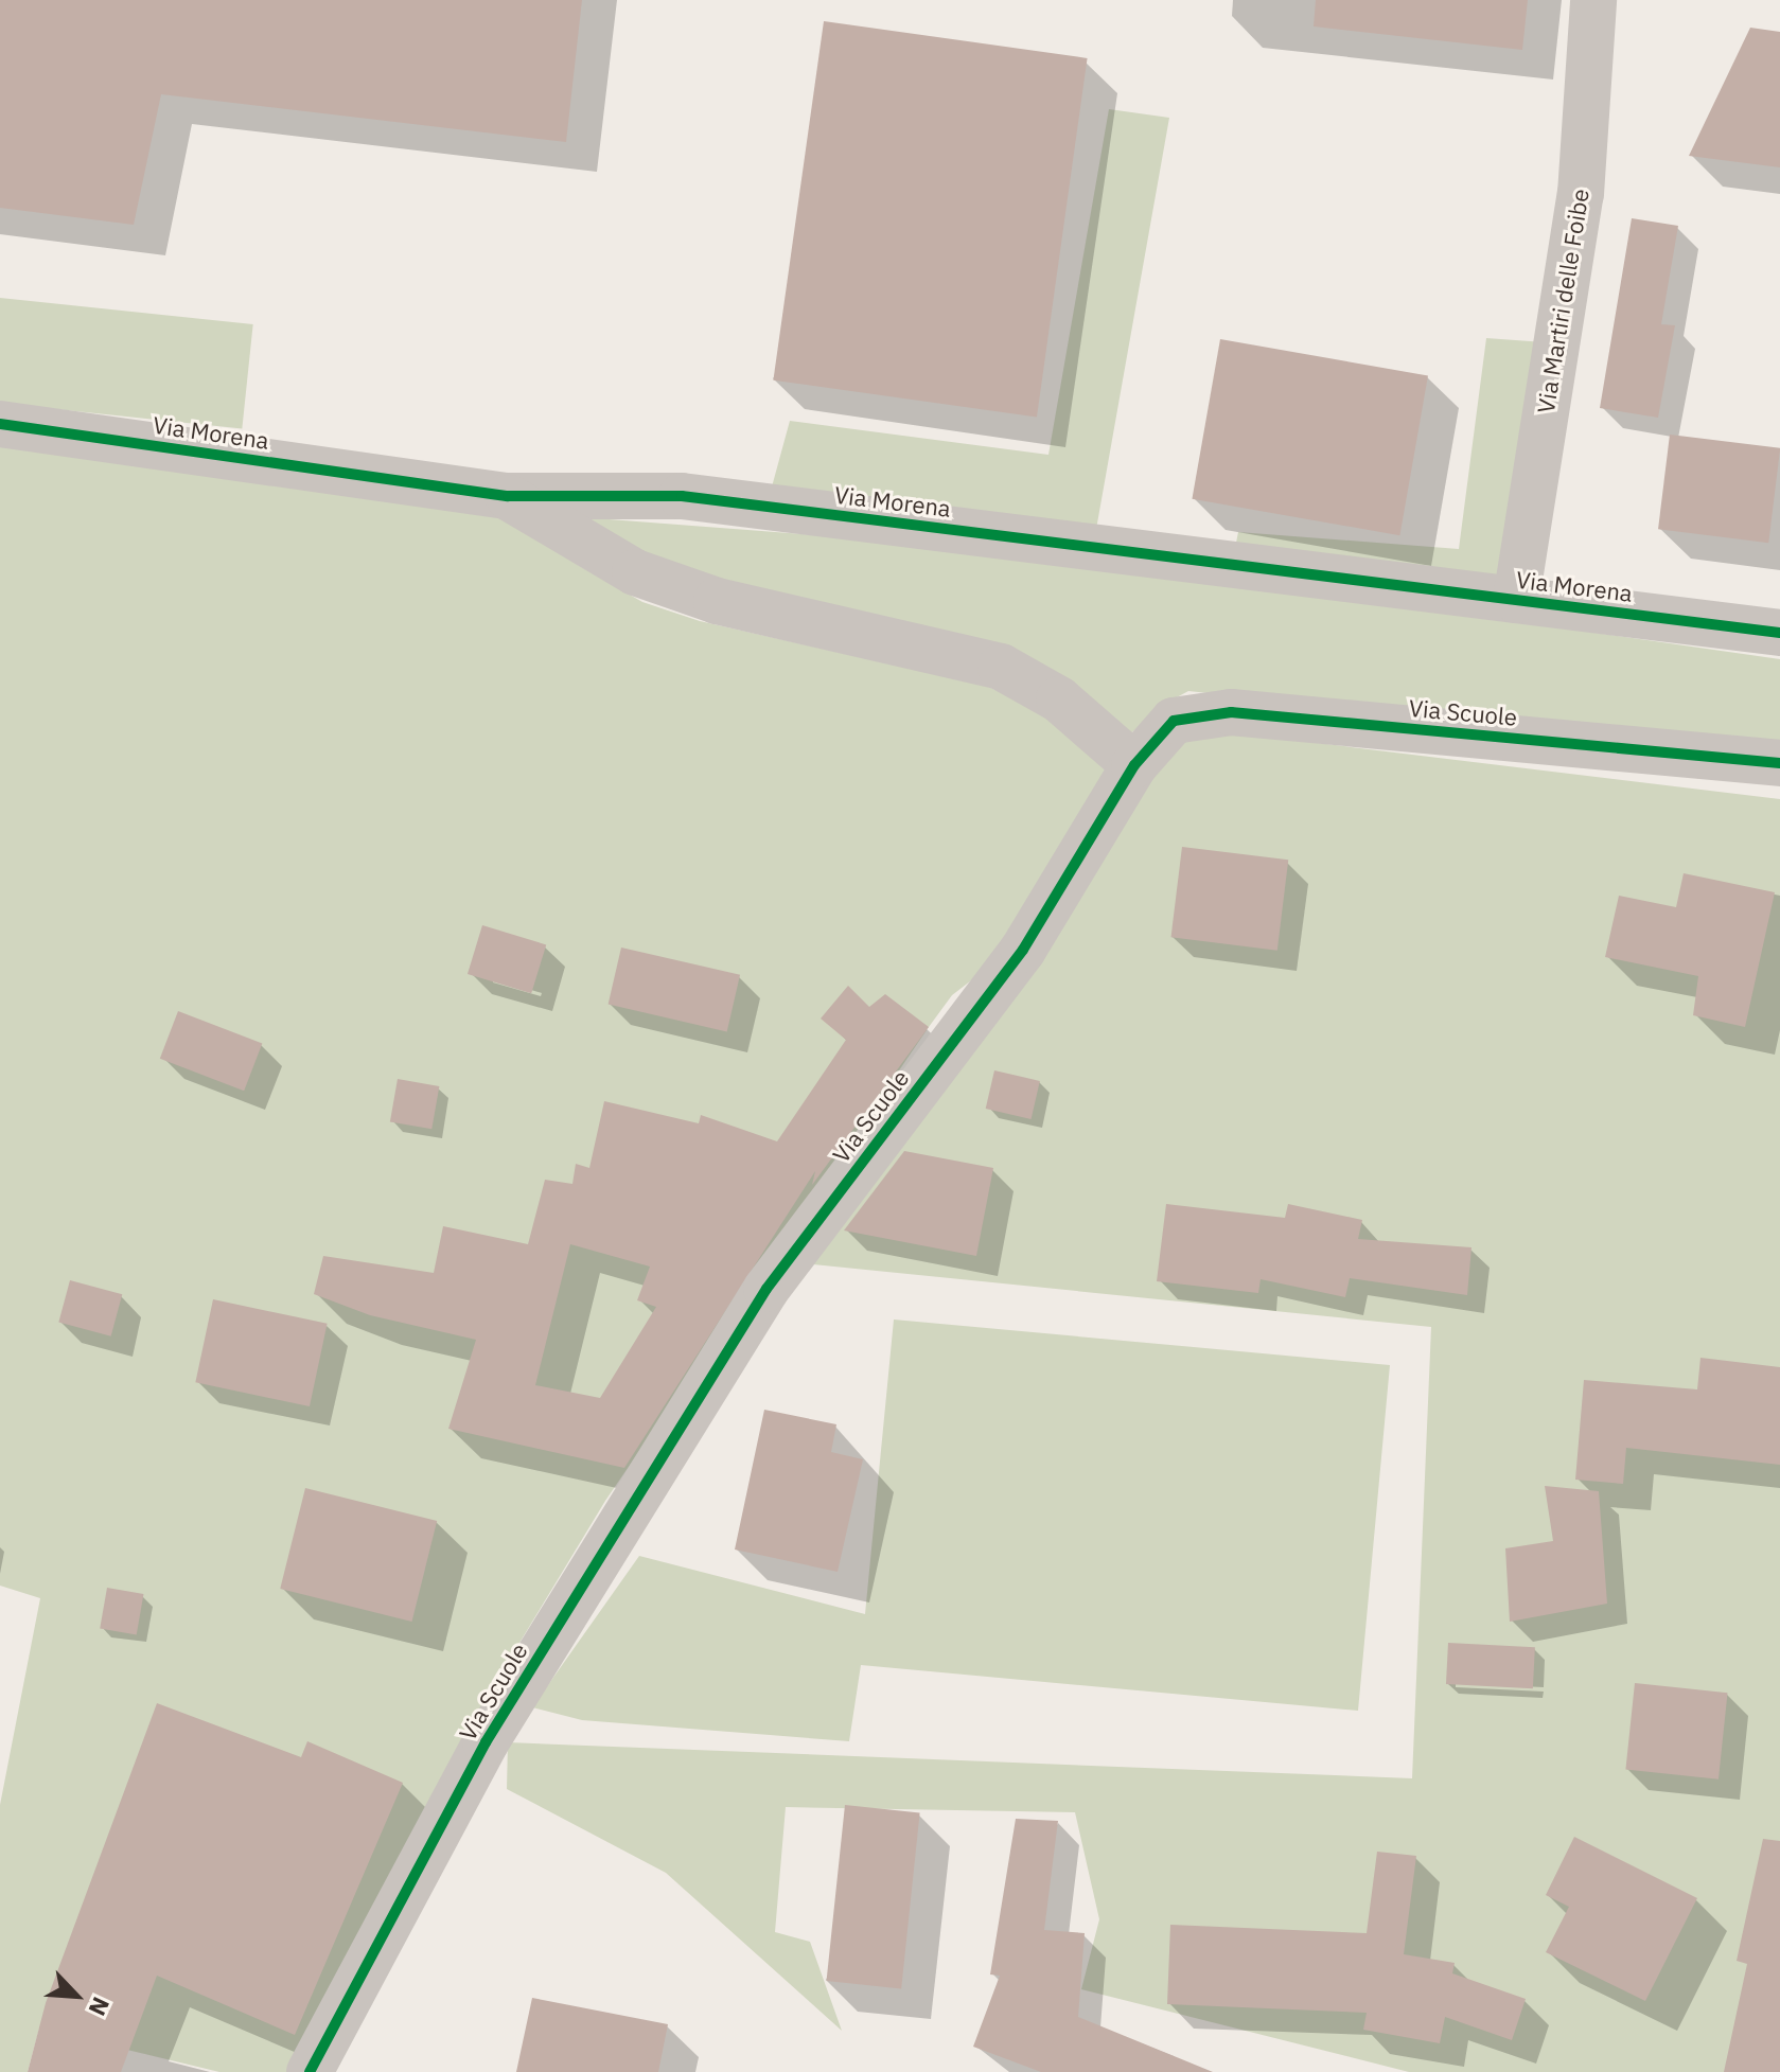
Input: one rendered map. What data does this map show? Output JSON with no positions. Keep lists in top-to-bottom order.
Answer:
{
  "streets": {
    "street": ["Via Martiri delle Foibe", "Via Morena", "Via Scuole"]
  },
  "crossings": [
    ["Via Martiri delle Foibe", "Via Morena"]
  ],
  "north": "bottom right"
}
